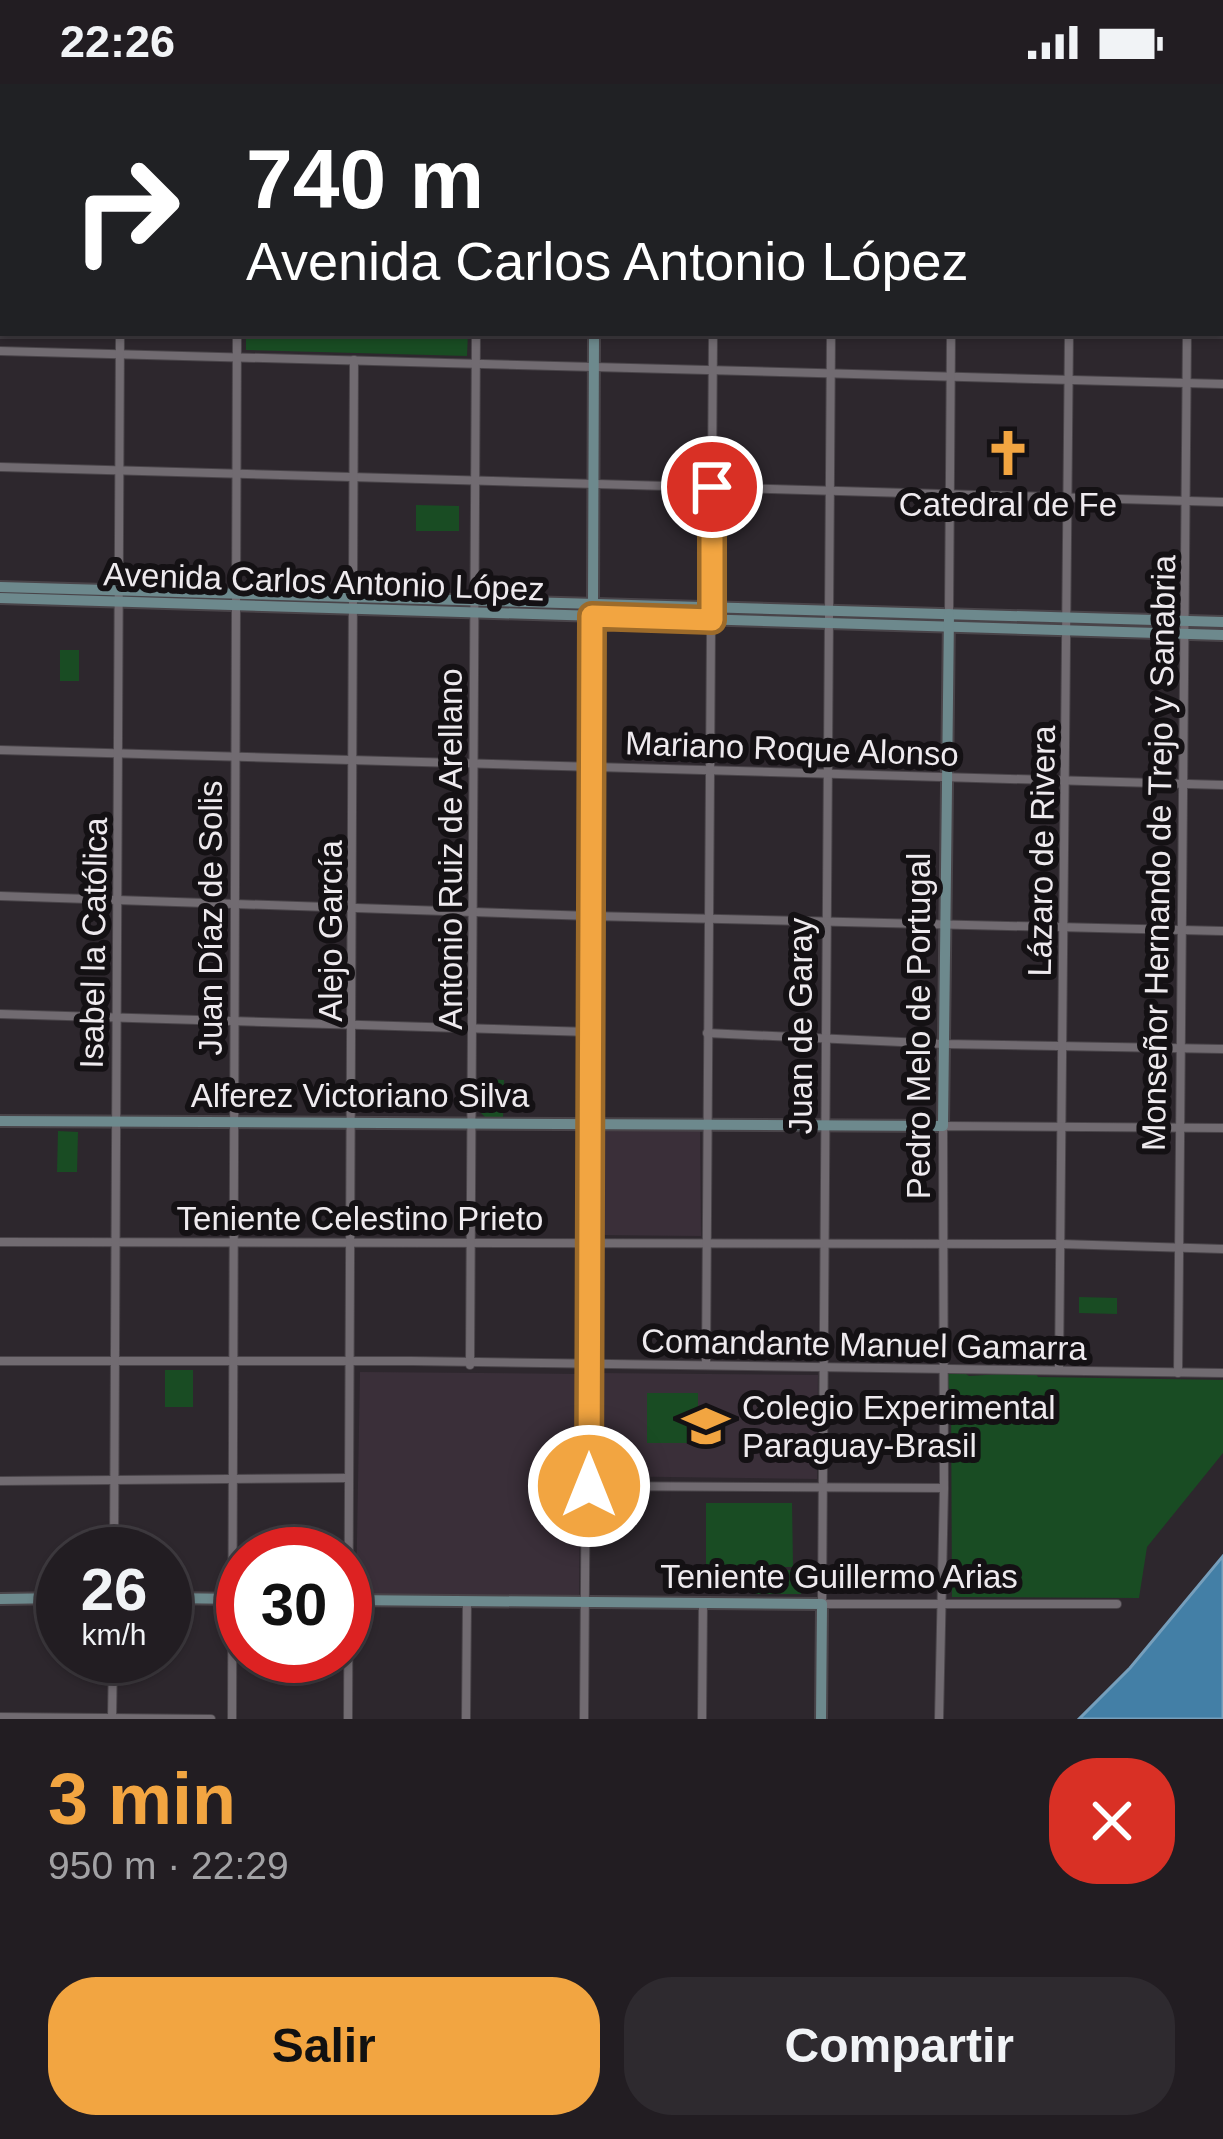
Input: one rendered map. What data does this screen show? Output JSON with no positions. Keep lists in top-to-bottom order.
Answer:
{
  "streets": {
    "street": [
      "Avenida Carlos Antonio López",
      "Mariano Roque Alonso",
      "Antonio Ruiz de Arellano",
      "Lázaro de Rivera",
      "Monseñor Hernando de Trejo y Sanabria",
      "Juan Díaz de Solis",
      "Alejo García",
      "Isabel la Católica",
      "Juan de Garay",
      "Pedro Melo de Portugal",
      "Alferez Victoriano Silva",
      "Teniente Celestino Prieto",
      "Comandante Manuel Gamarra",
      "Teniente Guillermo Arias"
    ]
  },
  "crossings": [
    ["Avenida Carlos Antonio López", "Antonio Ruiz de Arellano"],
    ["Avenida Carlos Antonio López", "Lázaro de Rivera"],
    ["Avenida Carlos Antonio López", "Monseñor Hernando de Trejo y Sanabria"],
    ["Avenida Carlos Antonio López", "Juan Díaz de Solis"],
    ["Avenida Carlos Antonio López", "Alejo García"],
    ["Avenida Carlos Antonio López", "Isabel la Católica"],
    ["Avenida Carlos Antonio López", "Juan de Garay"],
    ["Avenida Carlos Antonio López", "Pedro Melo de Portugal"],
    ["Mariano Roque Alonso", "Antonio Ruiz de Arellano"],
    ["Mariano Roque Alonso", "Lázaro de Rivera"],
    ["Mariano Roque Alonso", "Monseñor Hernando de Trejo y Sanabria"],
    ["Mariano Roque Alonso", "Juan Díaz de Solis"],
    ["Mariano Roque Alonso", "Alejo García"],
    ["Mariano Roque Alonso", "Isabel la Católica"],
    ["Mariano Roque Alonso", "Juan de Garay"],
    ["Mariano Roque Alonso", "Pedro Melo de Portugal"],
    ["Antonio Ruiz de Arellano", "Alferez Victoriano Silva"],
    ["Antonio Ruiz de Arellano", "Teniente Celestino Prieto"],
    ["Antonio Ruiz de Arellano", "Comandante Manuel Gamarra"],
    ["Lázaro de Rivera", "Alferez Victoriano Silva"],
    ["Lázaro de Rivera", "Teniente Celestino Prieto"],
    ["Lázaro de Rivera", "Comandante Manuel Gamarra"],
    ["Monseñor Hernando de Trejo y Sanabria", "Alferez Victoriano Silva"],
    ["Monseñor Hernando de Trejo y Sanabria", "Teniente Celestino Prieto"],
    ["Monseñor Hernando de Trejo y Sanabria", "Comandante Manuel Gamarra"],
    ["Juan Díaz de Solis", "Alferez Victoriano Silva"],
    ["Juan Díaz de Solis", "Teniente Celestino Prieto"],
    ["Juan Díaz de Solis", "Comandante Manuel Gamarra"],
    ["Alejo García", "Alferez Victoriano Silva"],
    ["Alejo García", "Teniente Celestino Prieto"],
    ["Alejo García", "Comandante Manuel Gamarra"],
    ["Isabel la Católica", "Alferez Victoriano Silva"],
    ["Isabel la Católica", "Teniente Celestino Prieto"],
    ["Isabel la Católica", "Comandante Manuel Gamarra"],
    ["Juan de Garay", "Alferez Victoriano Silva"],
    ["Juan de Garay", "Teniente Celestino Prieto"],
    ["Juan de Garay", "Comandante Manuel Gamarra"],
    ["Juan de Garay", "Teniente Guillermo Arias"],
    ["Pedro Melo de Portugal", "Alferez Victoriano Silva"],
    ["Pedro Melo de Portugal", "Teniente Celestino Prieto"],
    ["Pedro Melo de Portugal", "Comandante Manuel Gamarra"],
    ["Pedro Melo de Portugal", "Teniente Guillermo Arias"]
  ],
  "places": {
    "church": ["Catedral de Fe"],
    "school or university": ["Colegio Experimental Paraguay-Brasil"]
  },
  "page": {
    "status": "22:26",
    "turn": ["740 m", "Avenida Carlos Antonio López"],
    "speed": "26 km/h",
    "limit": "30",
    "heading": ["3 min", "950 m · 22:29"],
    "buttons": ["Salir", "Compartir"]
  }
}
